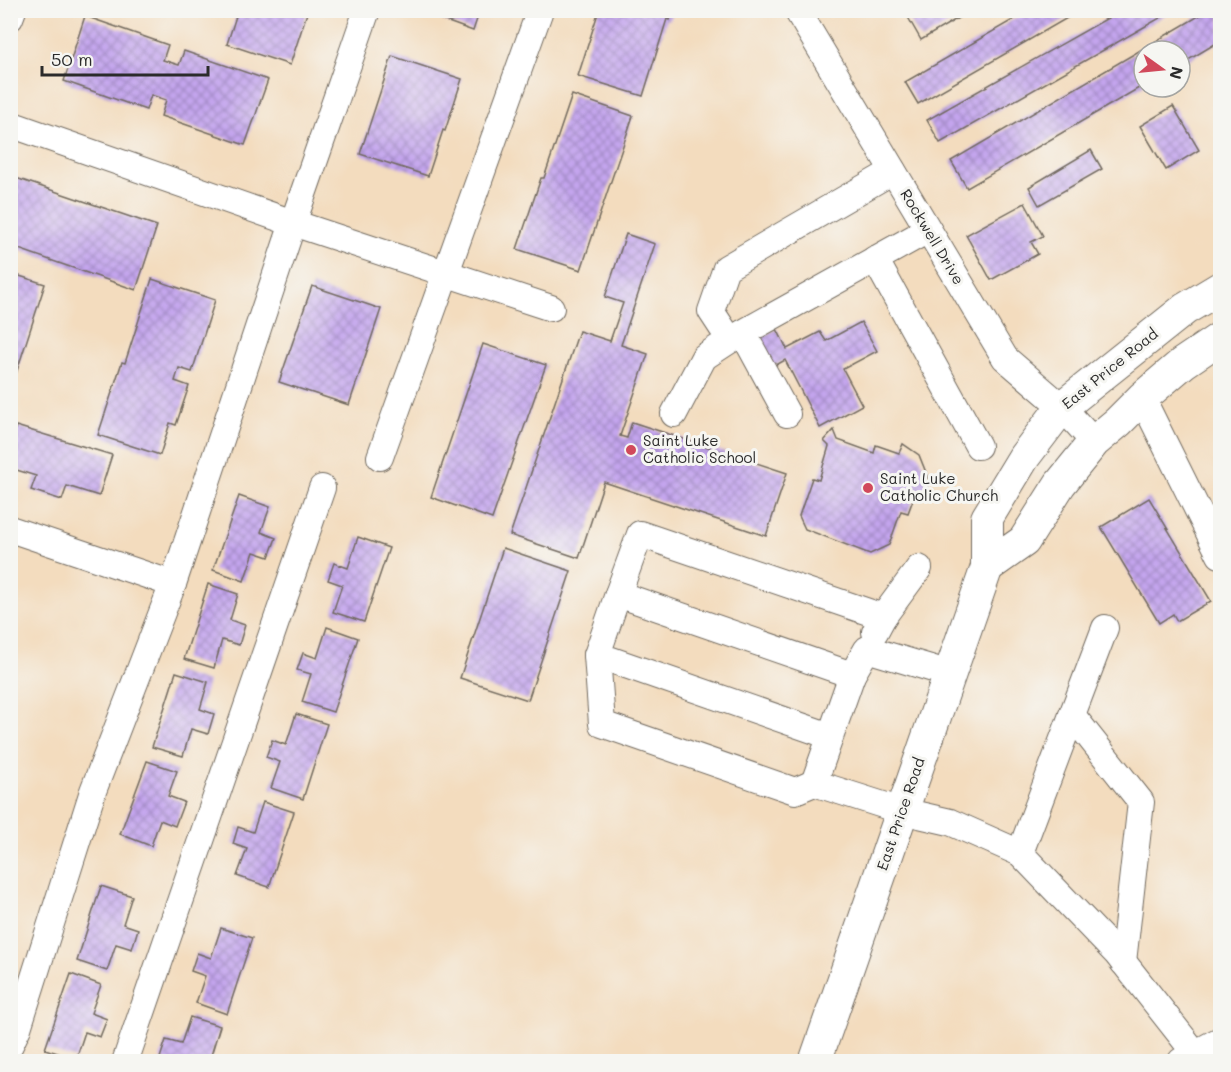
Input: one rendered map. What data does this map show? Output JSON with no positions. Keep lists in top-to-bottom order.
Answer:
{
  "streets": {
    "main road": ["East Price Road"],
    "street": ["Rockwell Drive"]
  },
  "crossings": [
    ["Rockwell Drive", "East Price Road"]
  ],
  "places": ["Saint Luke Catholic School", "Saint Luke Catholic Church"],
  "scale_bar": "50 m",
  "north": "right"
}
